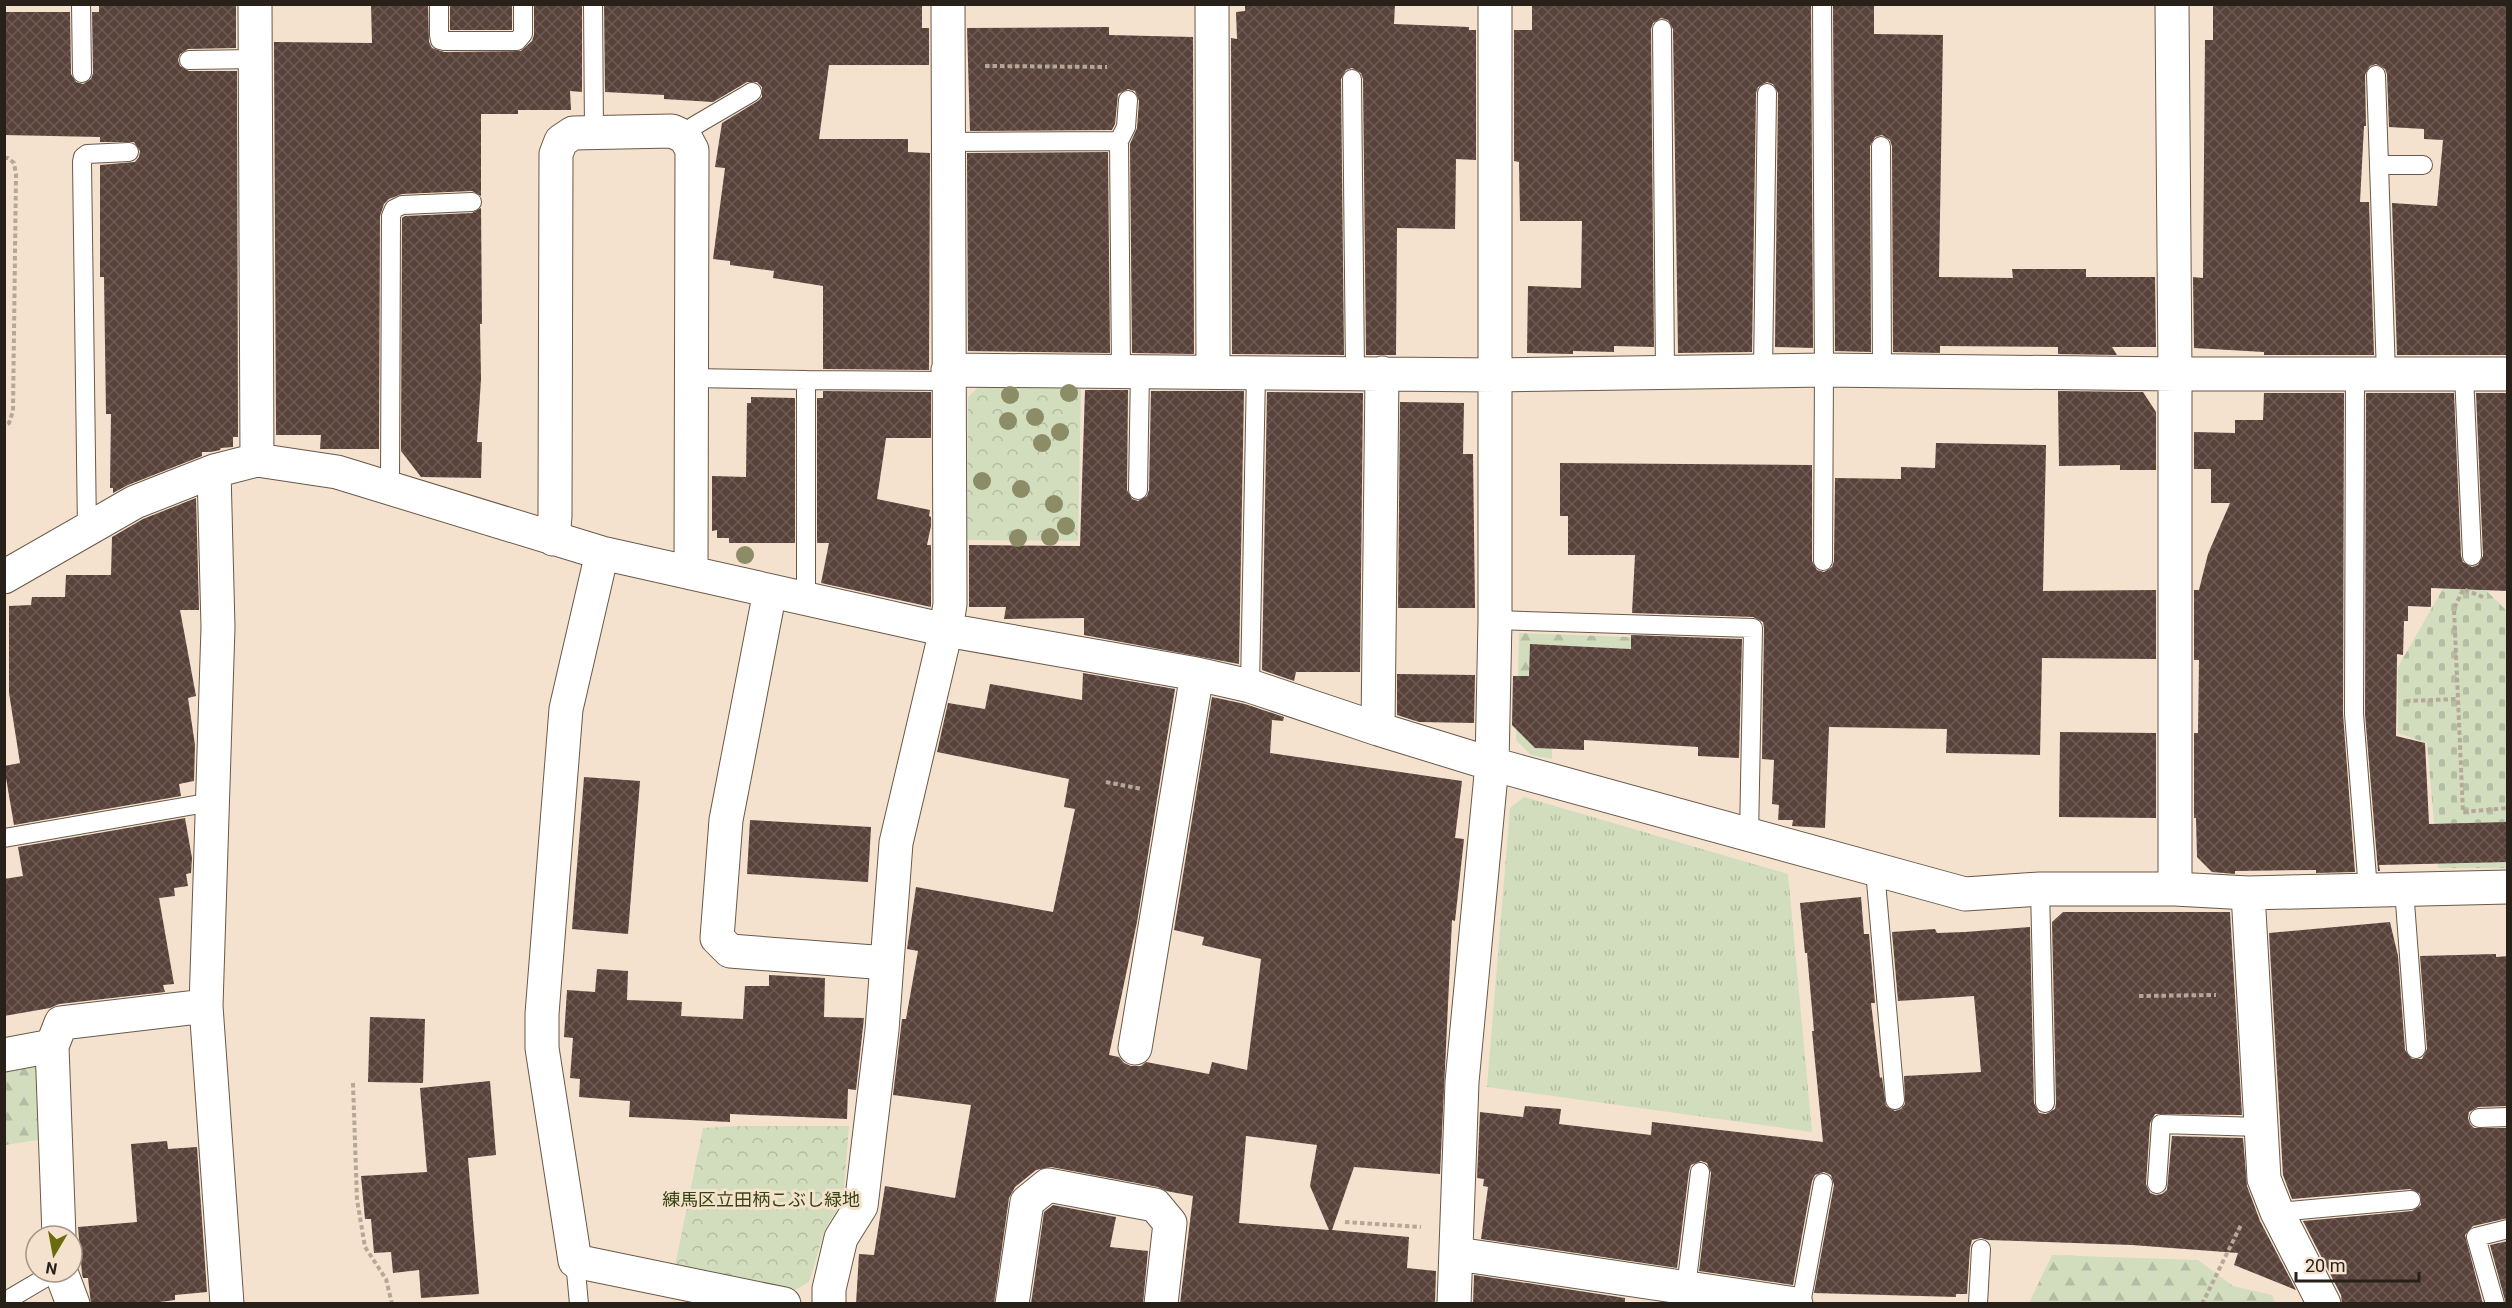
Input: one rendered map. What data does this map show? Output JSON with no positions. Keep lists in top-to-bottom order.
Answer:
{
  "parks": ["練馬区立田柄こぶし緑地"],
  "scale_bar": "20 m",
  "north": "bottom"
}
